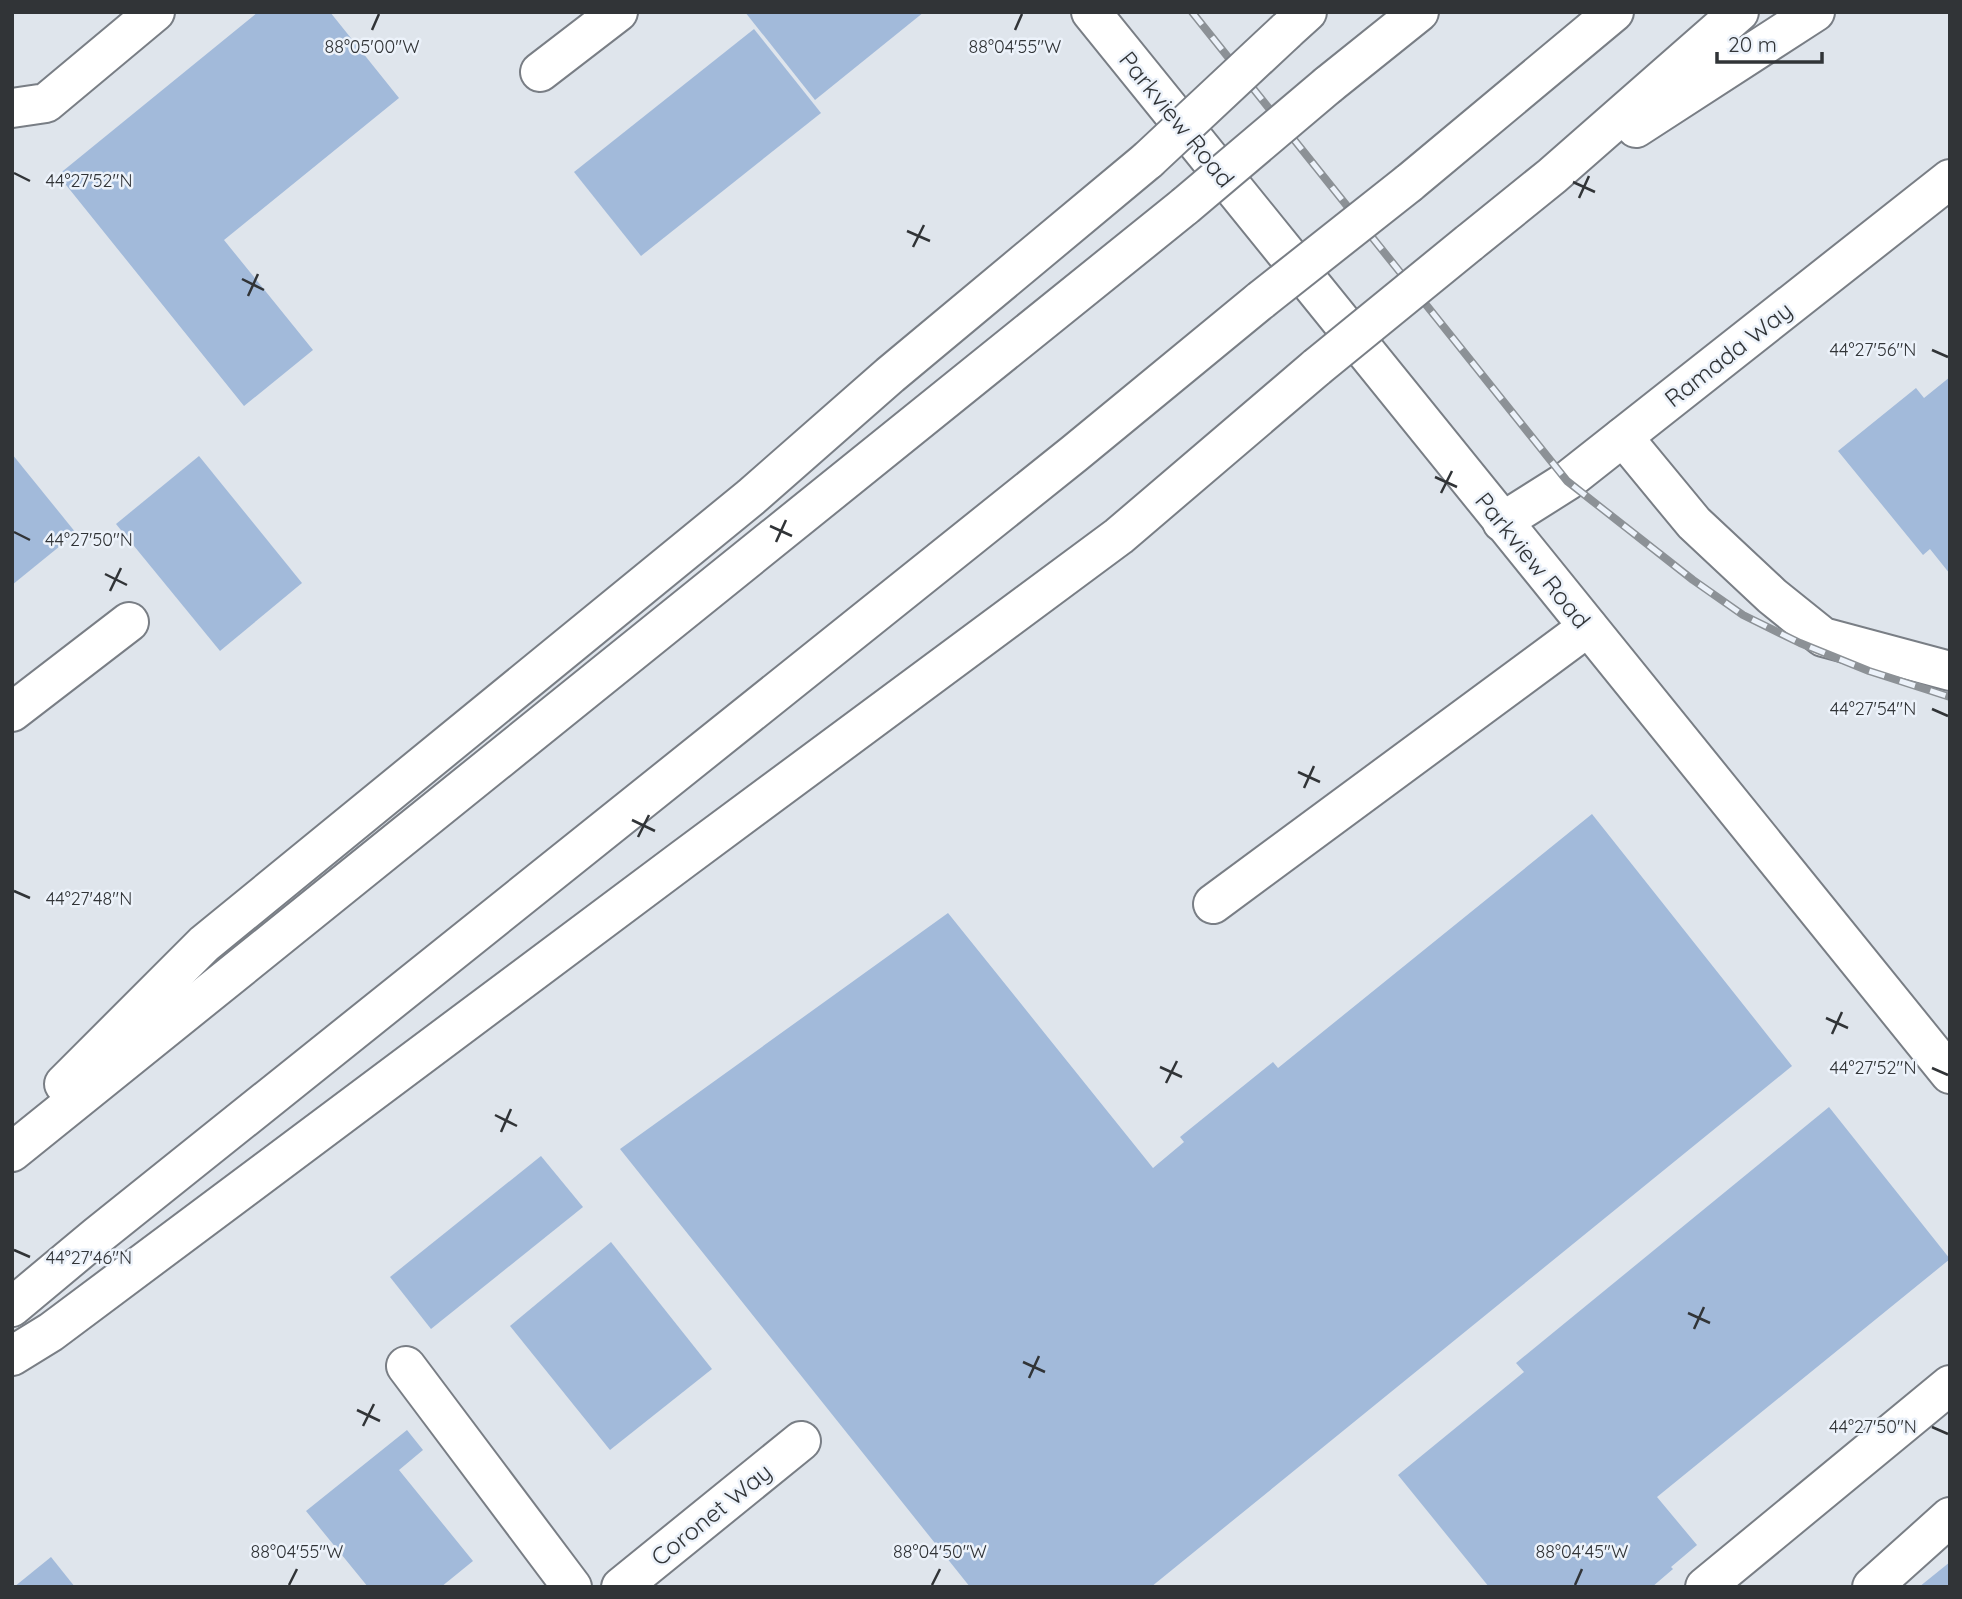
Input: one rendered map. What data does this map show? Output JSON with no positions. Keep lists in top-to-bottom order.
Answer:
{
  "streets": {
    "main road": ["Parkview Road", "Ramada Way", "Coronet Way"]
  },
  "crossings": [
    ["Parkview Road", "Ramada Way"]
  ],
  "scale_bar": "20 m",
  "coordinates": [
    "88°05'00\"W",
    "88°04'55\"W",
    "44°27'52\"N",
    "44°27'56\"N",
    "44°27'50\"N",
    "44°27'54\"N",
    "44°27'48\"N",
    "44°27'46\"N",
    "88°04'50\"W",
    "88°04'45\"W"
  ]
}
